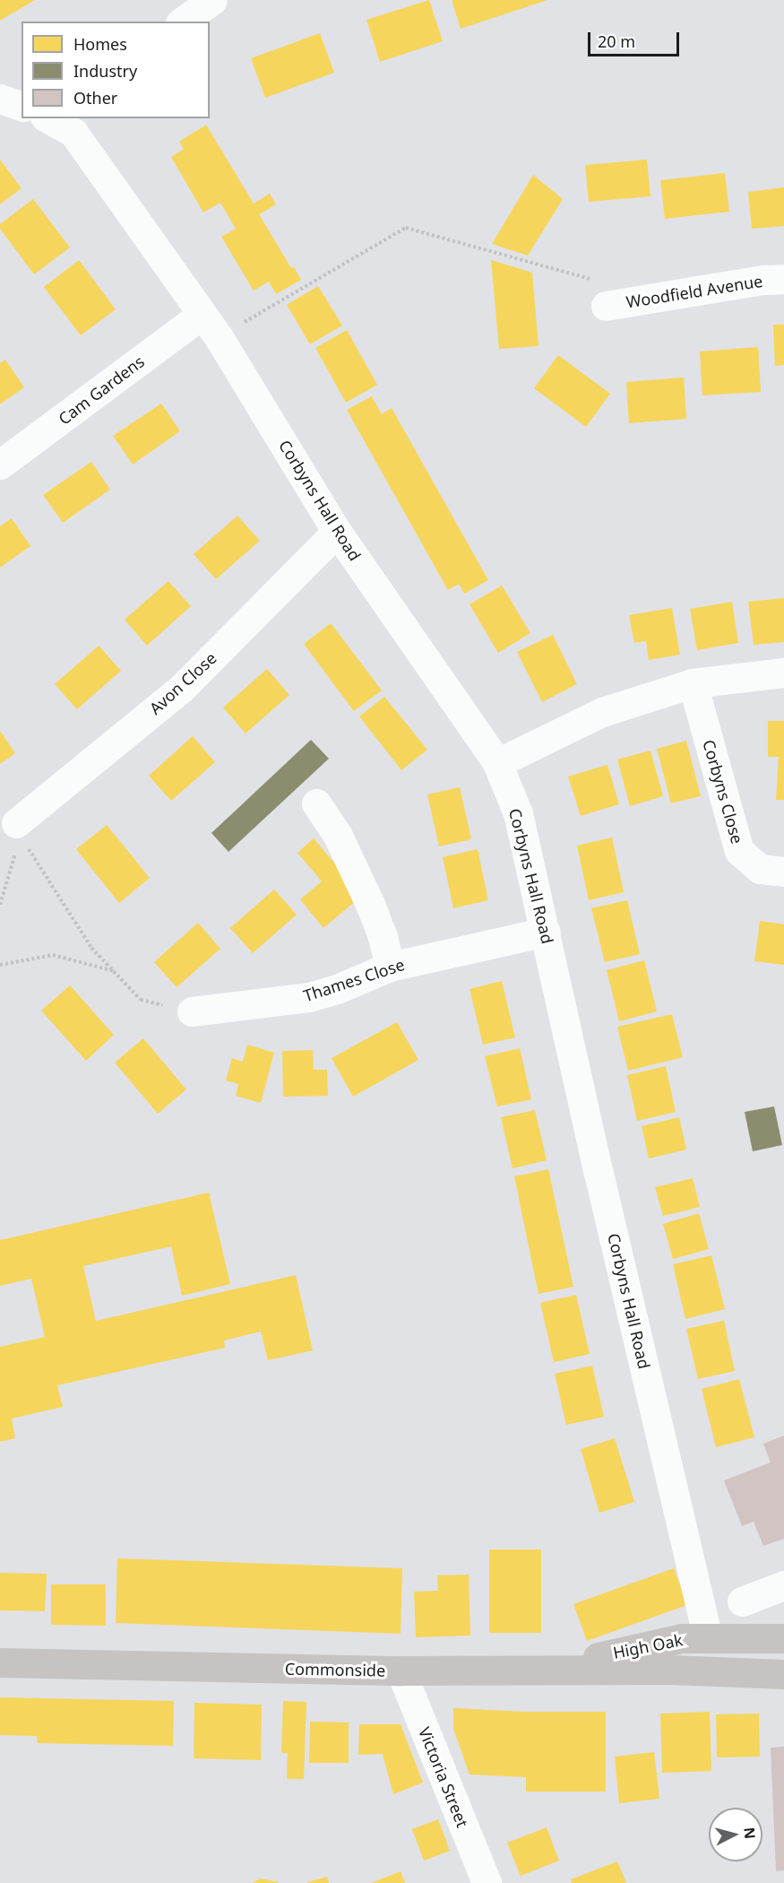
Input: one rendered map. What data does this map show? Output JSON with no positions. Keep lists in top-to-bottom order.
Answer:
{
  "streets": {
    "main road": ["High Oak", "Commonside"],
    "street": [
      "Woodfield Avenue",
      "Cam Gardens",
      "Corbyns Hall Road",
      "Avon Close",
      "Corbyns Close",
      "Thames Close",
      "Victoria Street"
    ]
  },
  "crossings": [
    ["Cam Gardens", "Corbyns Hall Road"],
    ["Corbyns Hall Road", "Avon Close"],
    ["Corbyns Hall Road", "Thames Close"],
    ["Corbyns Hall Road", "High Oak"],
    ["High Oak", "Commonside"],
    ["Commonside", "Victoria Street"]
  ],
  "legend": ["Homes", "Industry", "Other"],
  "scale_bar": "20 m",
  "north": "right"
}
